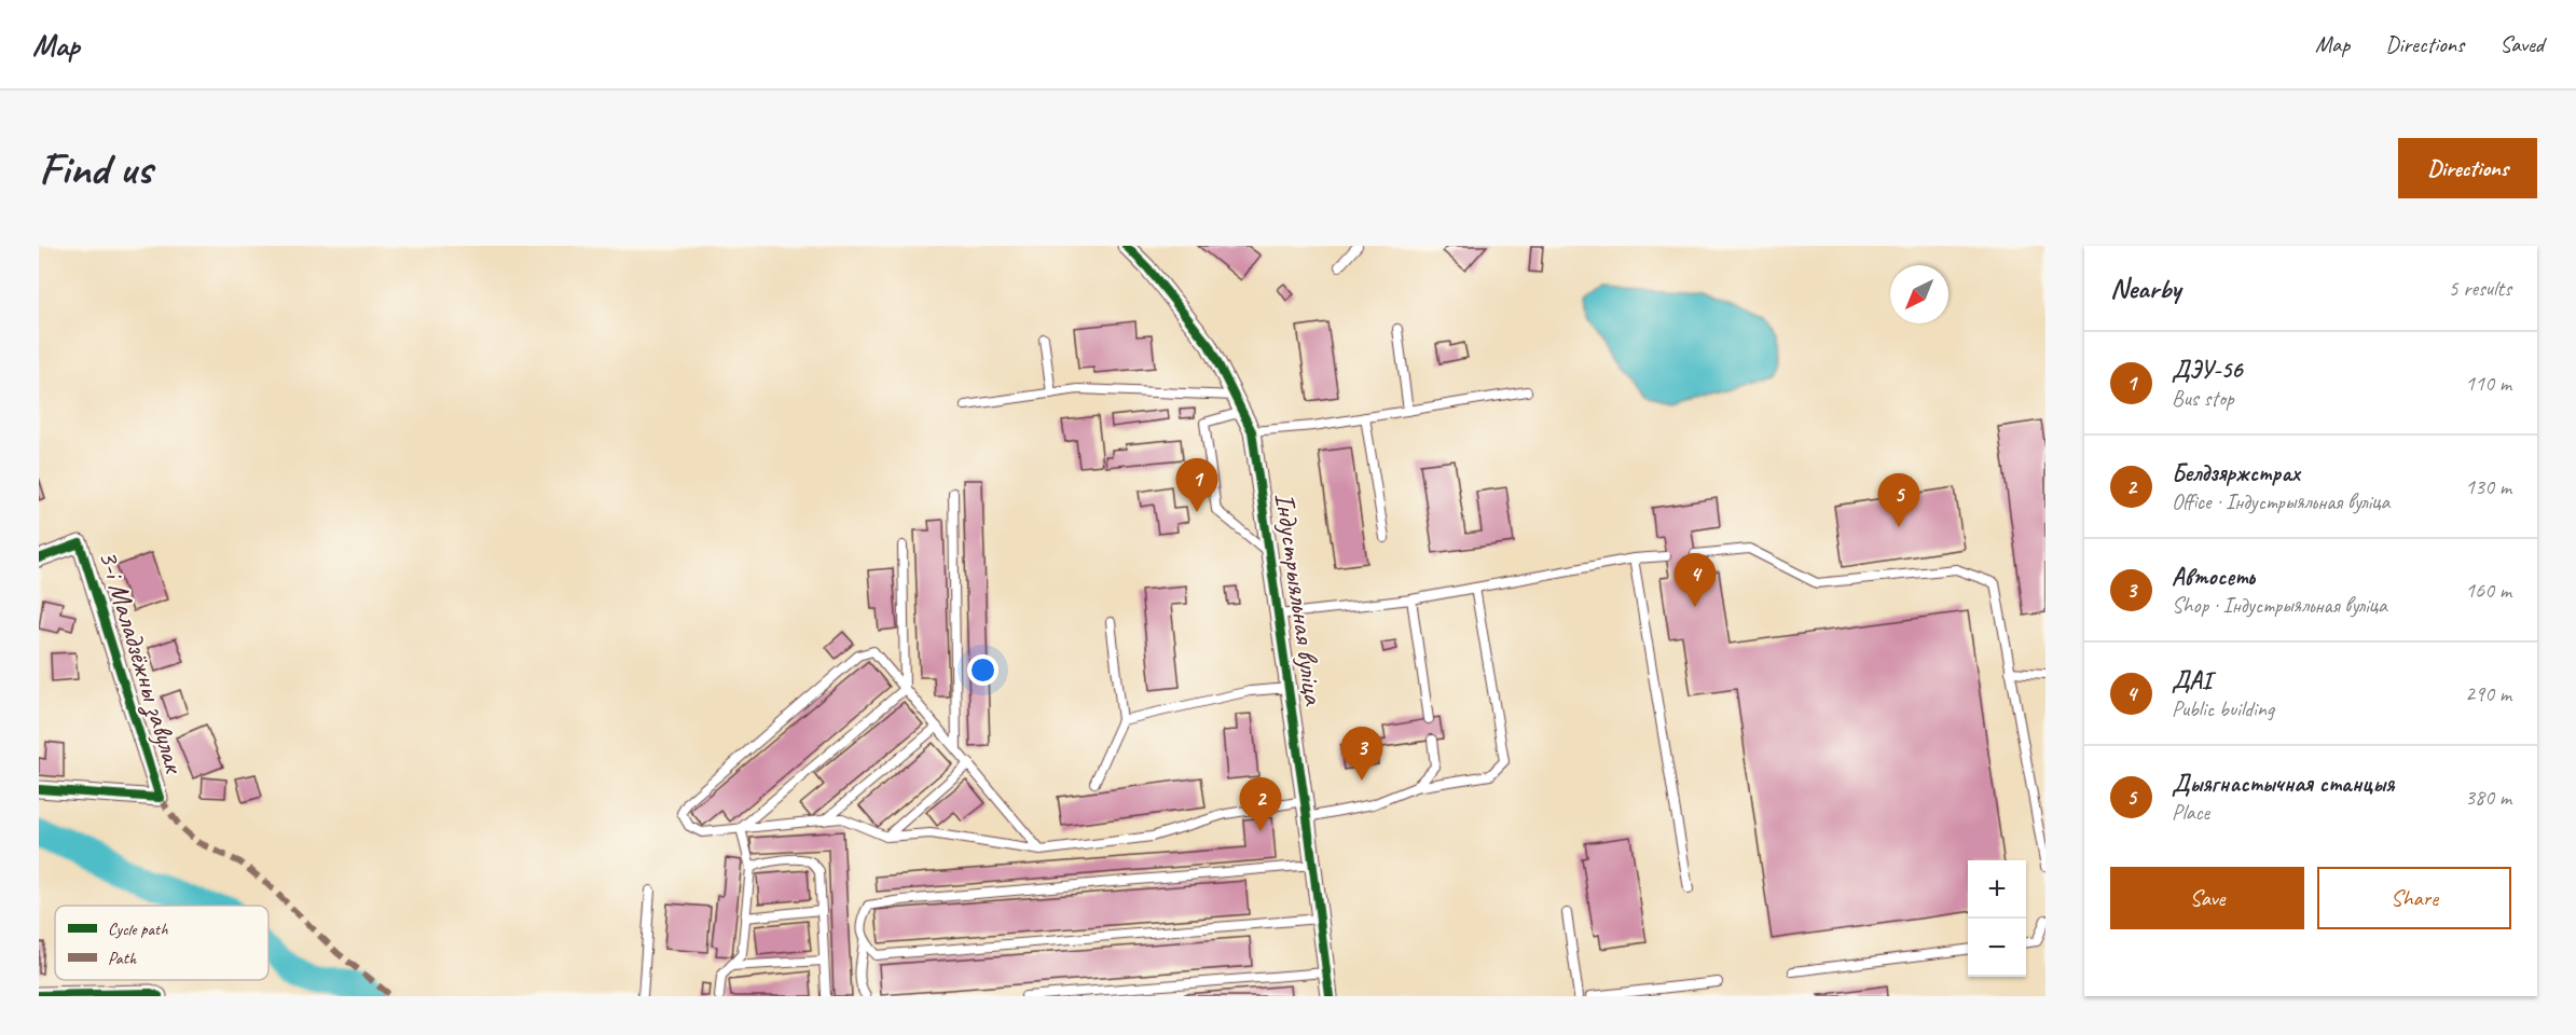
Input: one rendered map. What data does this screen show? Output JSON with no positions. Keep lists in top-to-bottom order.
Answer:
{
  "streets": {
    "street": ["Індустрыяльная вуліца", "3-і Маладзёжны завулак"]
  },
  "legend": ["Cycle path", "Path"],
  "north": "bottom left",
  "page": {
    "header": "Map",
    "nav": ["Map", "Directions", "Saved"],
    "buttons": [
      "Directions",
      ["Save", "Share"]
    ],
    "title": "Find us",
    "heading": ["Nearby", "5 results"],
    "list": [
      {
        "mark": "1",
        "name": "ДЭУ-56",
        "note": "Bus stop",
        "value": "110 m"
      },
      {
        "mark": "2",
        "name": "Белдзяржстрах",
        "note": "Office · Індустрыяльная вуліца",
        "value": "130 m"
      },
      {
        "mark": "3",
        "name": "Автосеть",
        "note": "Shop · Індустрыяльная вуліца",
        "value": "160 m"
      },
      {
        "mark": "4",
        "name": "ДАІ",
        "note": "Public building",
        "value": "290 m"
      },
      {
        "mark": "5",
        "name": "Дыягнастычная станцыя",
        "note": "Place",
        "value": "380 m"
      }
    ],
    "pins": [
      "1",
      "5",
      "4",
      "3",
      "2"
    ],
    "map_buttons": ["+", "−"]
  }
}
